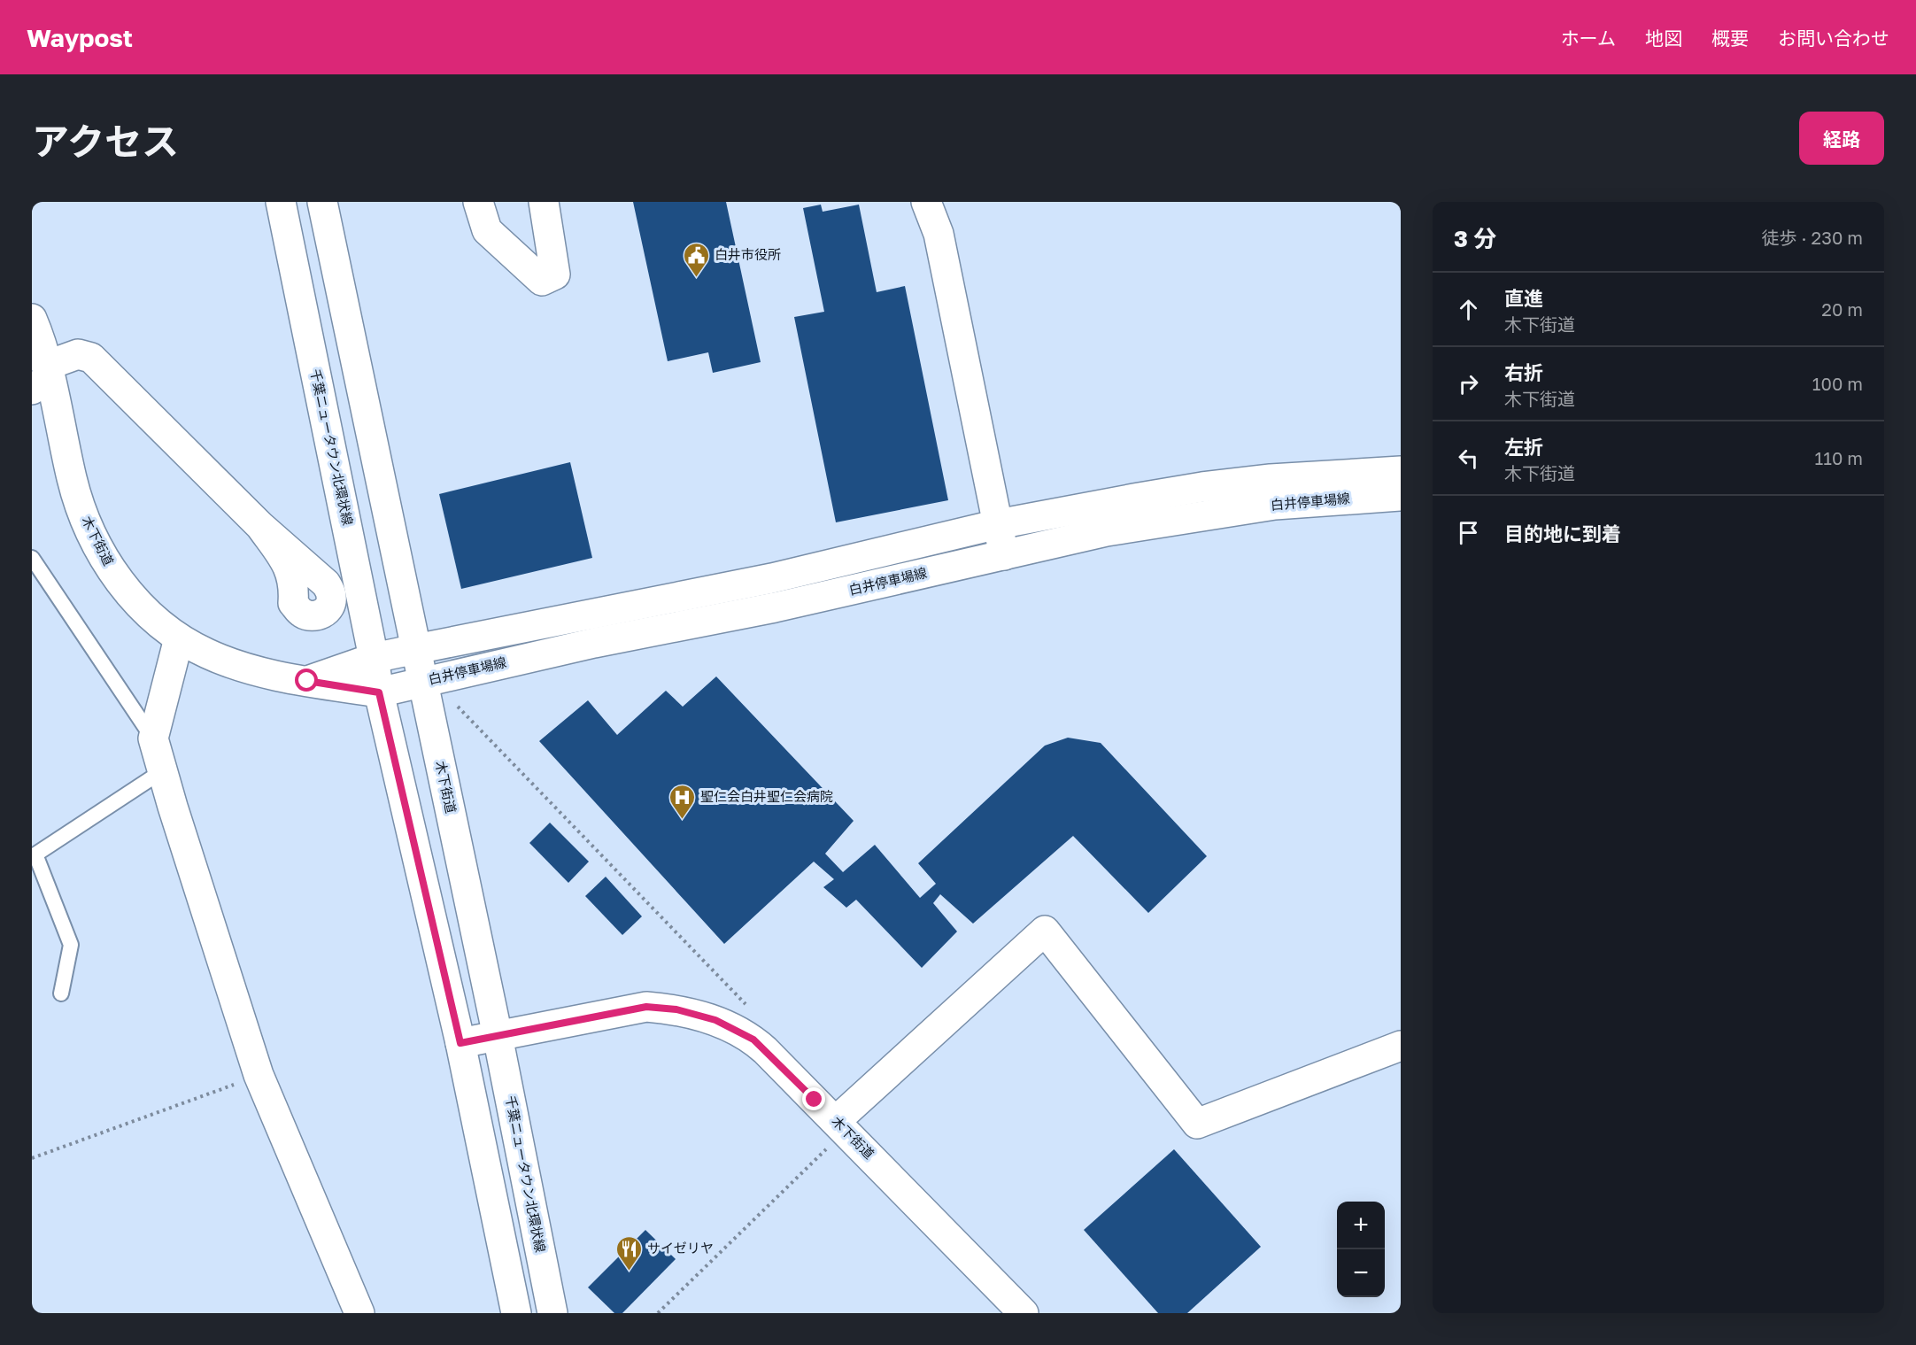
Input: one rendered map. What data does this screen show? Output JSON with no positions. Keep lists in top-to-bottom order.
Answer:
{
  "streets": {
    "main road": ["千葉ニュータウン北環状線", "白井停車場線", "木下街道"]
  },
  "crossings": [
    ["千葉ニュータウン北環状線", "白井停車場線"],
    ["千葉ニュータウン北環状線", "木下街道"],
    ["白井停車場線", "木下街道"]
  ],
  "places": {
    "public building": ["白井市役所"],
    "hospital": ["聖仁会白井聖仁会病院"],
    "restaurant": ["サイゼリヤ"]
  },
  "page": {
    "header": "Waypost",
    "nav": [
      "ホーム",
      "地図",
      "概要",
      "お問い合わせ"
    ],
    "title": "アクセス",
    "buttons": "経路",
    "heading": ["3 分", "徒歩 · 230 m"],
    "list": [
      ["直進", "木下街道", "20 m"],
      ["右折", "木下街道", "100 m"],
      ["左折", "木下街道", "110 m"],
      "目的地に到着"
    ],
    "map_buttons": ["+", "−"]
  }
}
